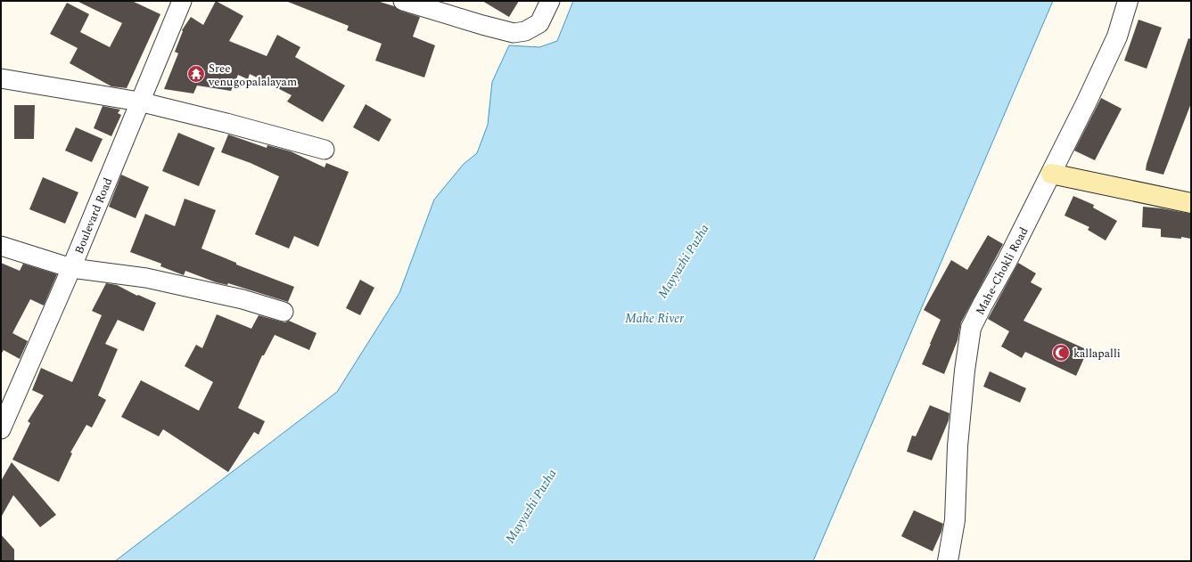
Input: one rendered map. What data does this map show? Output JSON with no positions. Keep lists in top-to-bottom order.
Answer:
{
  "streets": {
    "street": ["Boulevard Road", "Mahe-Chokli Road"]
  },
  "water": ["Mayyazhi Puzha", "Mahe River"],
  "places": {
    "temple": ["Sree venugopalalayam"],
    "mosque": ["kallapalli"]
  }
}
